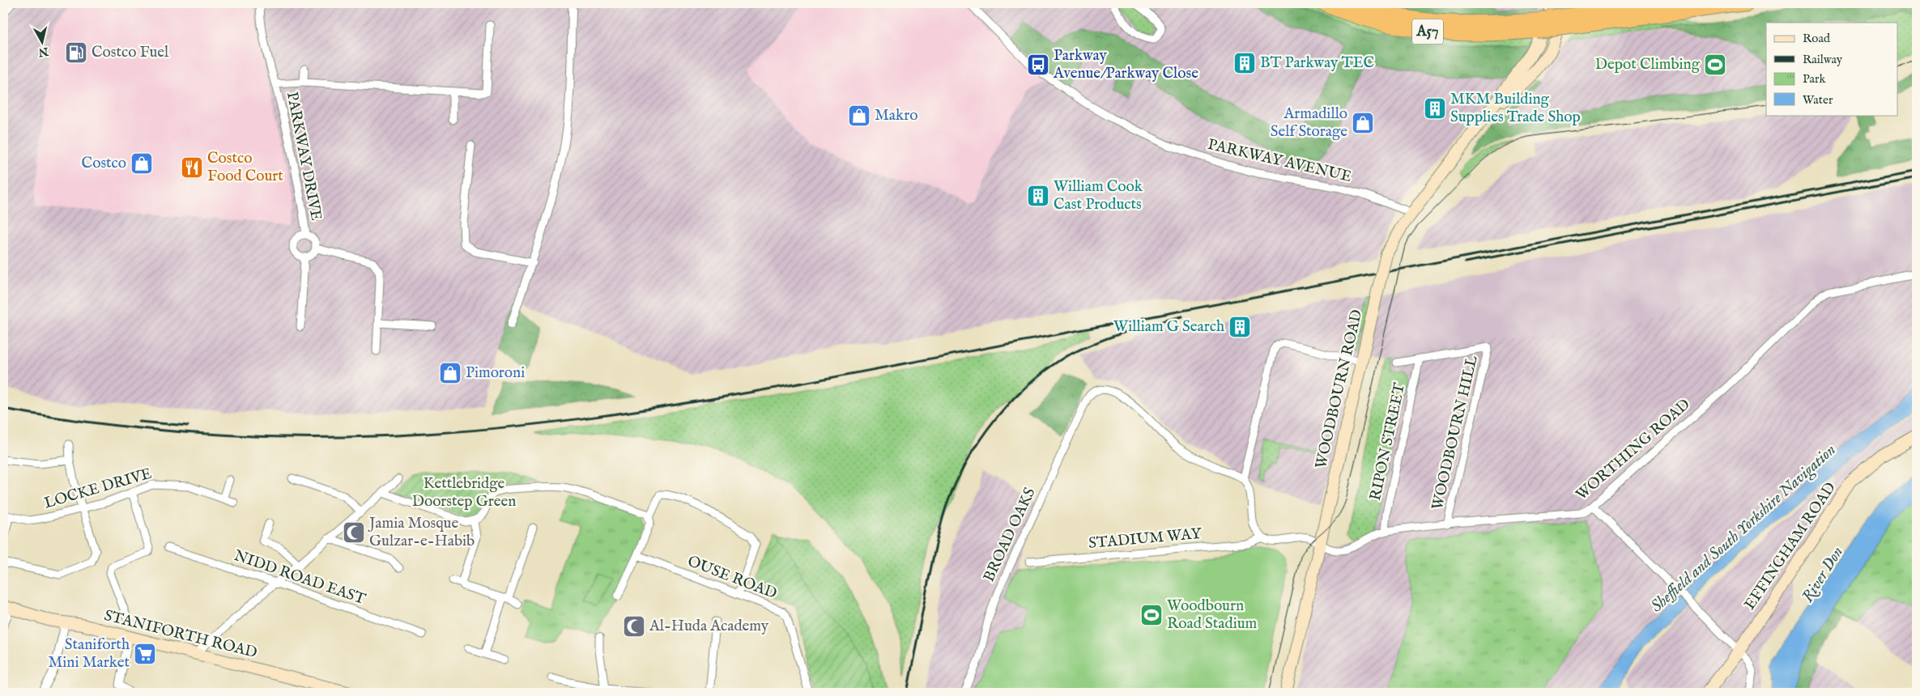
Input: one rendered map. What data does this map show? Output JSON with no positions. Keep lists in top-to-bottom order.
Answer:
{
  "streets": {
    "highway": ["A57"],
    "street": [
      "PARKWAY DRIVE",
      "PARKWAY AVENUE",
      "WOODBOURN ROAD",
      "WOODBOURN HILL",
      "RIPON STREET",
      "WORTHING ROAD",
      "LOCKE DRIVE",
      "BROAD OAKS",
      "STADIUM WAY",
      "EFFINGHAM ROAD",
      "NIDD ROAD EAST",
      "OUSE ROAD",
      "STANIFORTH ROAD"
    ]
  },
  "crossings": [
    ["A57", "WOODBOURN ROAD"],
    ["PARKWAY AVENUE", "WOODBOURN ROAD"],
    ["WOODBOURN ROAD", "WORTHING ROAD"],
    ["WOODBOURN HILL", "RIPON STREET"],
    ["WOODBOURN HILL", "WORTHING ROAD"],
    ["RIPON STREET", "WORTHING ROAD"],
    ["WORTHING ROAD", "STADIUM WAY"]
  ],
  "water": ["Sheffield and South Yorkshire Navigation", "River Don"],
  "parks": ["Kettlebridge Doorstep Green"],
  "places": {
    "fuel station": ["Costco Fuel"],
    "building": [
      "BT Parkway TEC",
      "MKM Building Supplies Trade Shop",
      "William Cook Cast Products",
      "William G Search"
    ],
    "bus stop": ["Parkway Avenue/Parkway Close"],
    "sports": ["Depot Climbing", "Woodbourn Road Stadium"],
    "shop": [
      "Makro",
      "Armadillo Self Storage",
      "Costco",
      "Pimoroni"
    ],
    "restaurant": ["Costco Food Court"],
    "mosque": ["Jamia Mosque Gulzar-e-Habib", "Al-Huda Academy"],
    "supermarket": ["Staniforth Mini Market"]
  },
  "legend": [
    "Road",
    "Railway",
    "Park",
    "Water"
  ],
  "north": "bottom"
}
